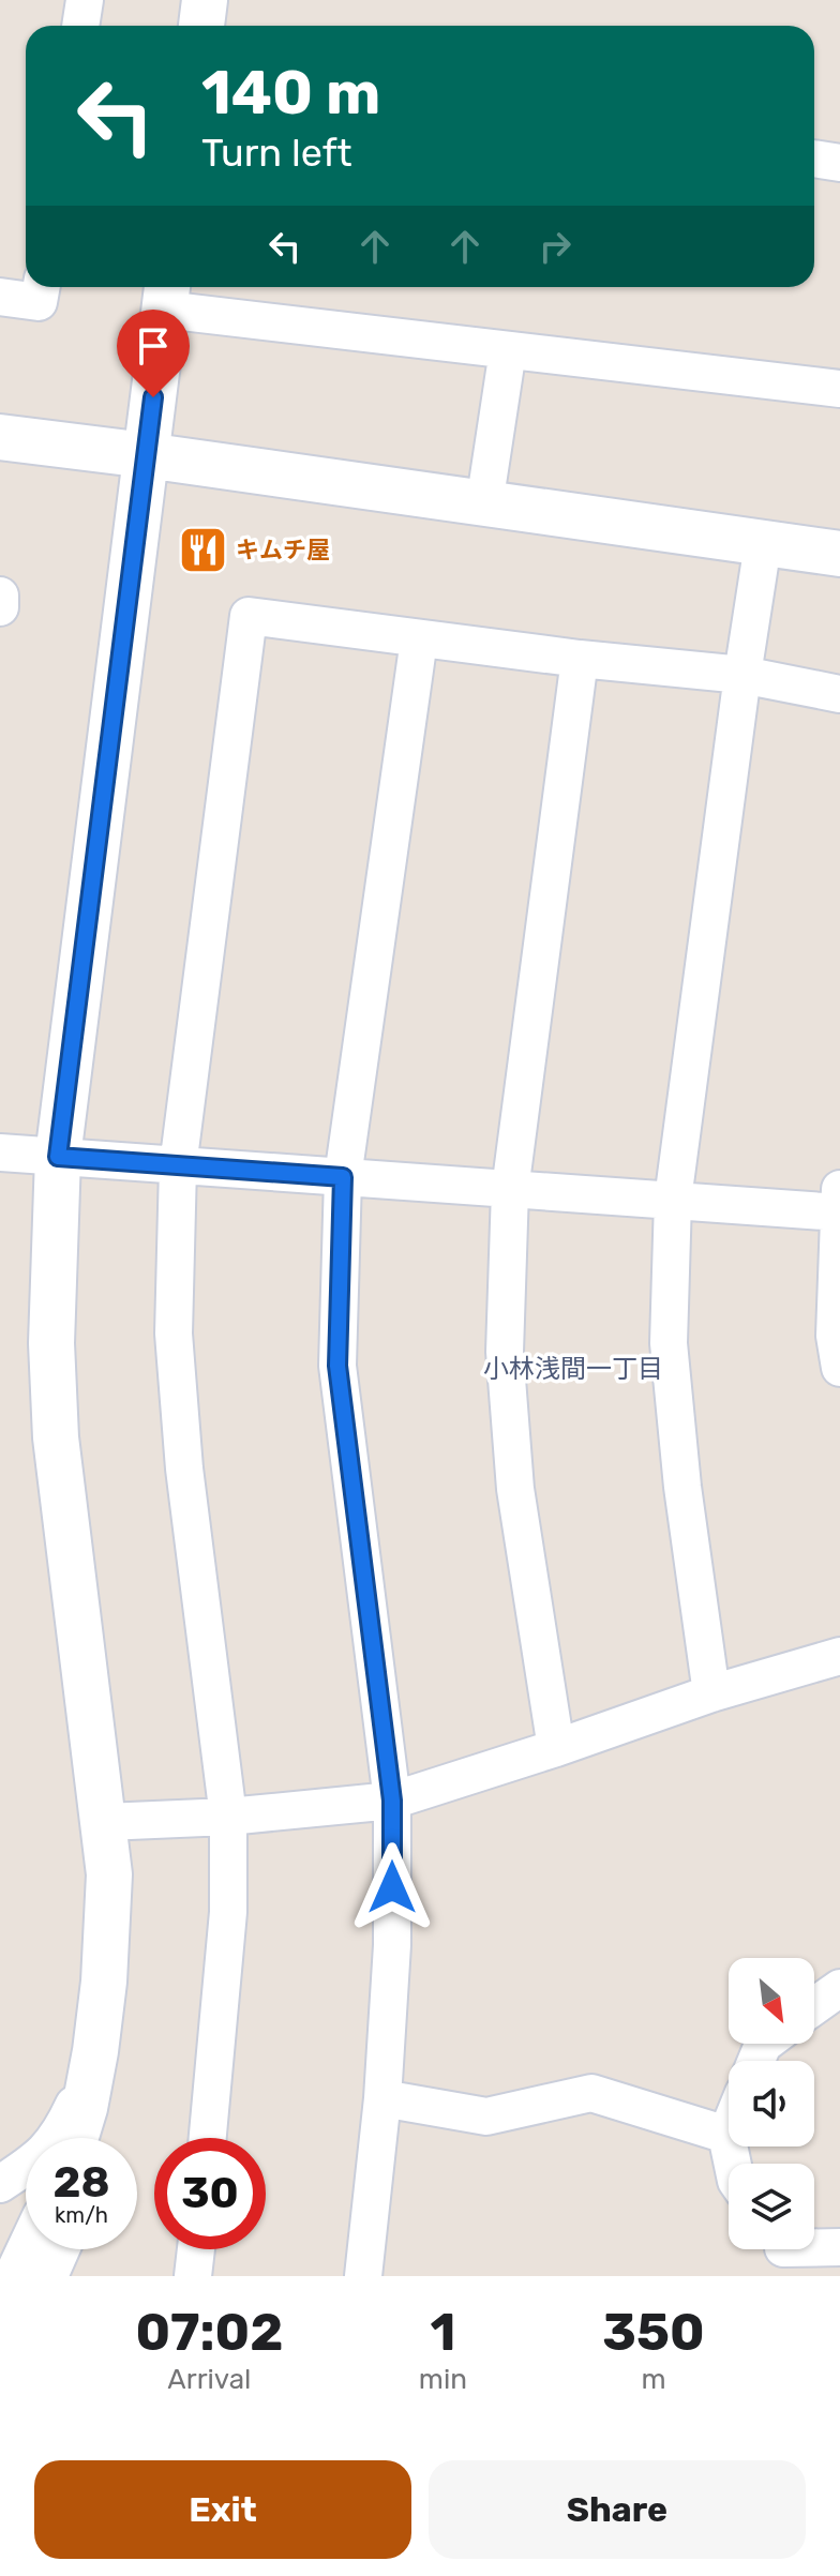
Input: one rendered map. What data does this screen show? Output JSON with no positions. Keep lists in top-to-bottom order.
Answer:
{
  "districts": ["小林浅間一丁目"],
  "places": {
    "restaurant": ["キムチ屋"]
  },
  "north": "bottom right",
  "page": {
    "turn": ["140 m", "Turn left"],
    "speed": "28 km/h",
    "limit": "30",
    "eta": [
      "07:02",
      "Arrival",
      "1",
      "min",
      "350",
      "m"
    ],
    "buttons": ["Exit", "Share"]
  }
}
